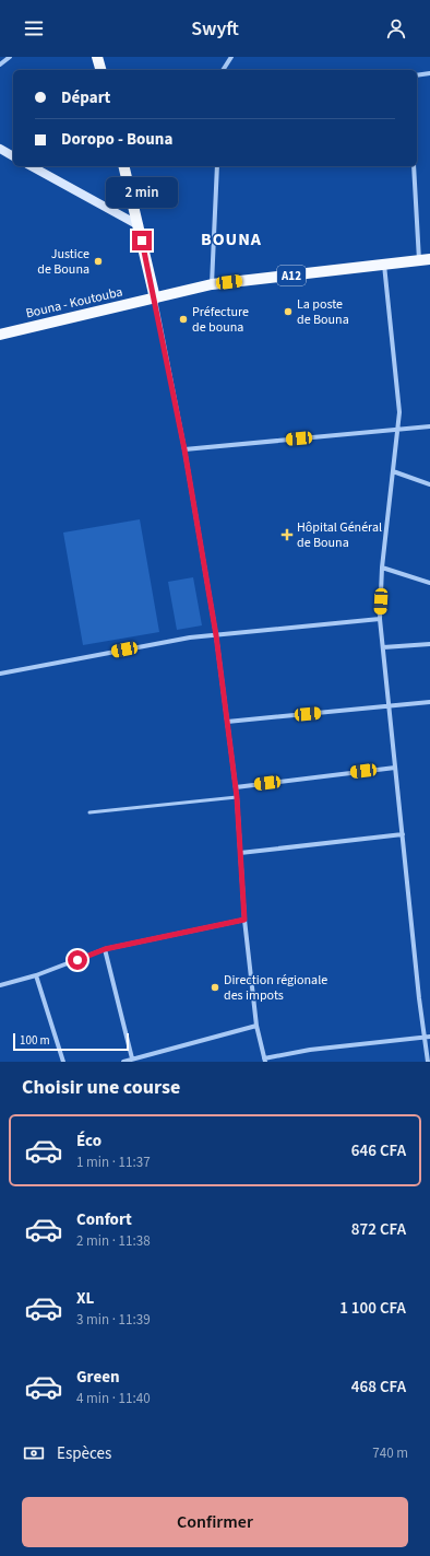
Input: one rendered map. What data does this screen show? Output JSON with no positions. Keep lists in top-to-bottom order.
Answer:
{
  "streets": {
    "main road": ["A12", "Bouna - Koutouba"]
  },
  "crossings": [
    ["A12", "Bouna - Koutouba"]
  ],
  "districts": ["BOUNA"],
  "places": {
    "other": [
      "Justice de Bouna",
      "La poste de Bouna",
      "Préfecture de bouna",
      "Direction régionale des impots"
    ],
    "health": ["Hôpital Général de Bouna"]
  },
  "scale_bar": "100 m",
  "page": {
    "header": "Swyft",
    "banner": ["Départ", "Doropo - Bouna"],
    "bubble": "2 min",
    "scale": "100 m",
    "heading": "Choisir une course",
    "list": [
      {
        "name": "Éco",
        "note": "1 min · 11:37",
        "value": "646 CFA"
      },
      {
        "name": "Confort",
        "note": "2 min · 11:38",
        "value": "872 CFA"
      },
      {
        "name": "XL",
        "note": "3 min · 11:39",
        "value": "1 100 CFA"
      },
      {
        "name": "Green",
        "note": "4 min · 11:40",
        "value": "468 CFA"
      }
    ],
    "pay": ["Espèces", "740 m"],
    "buttons": "Confirmer"
  }
}
